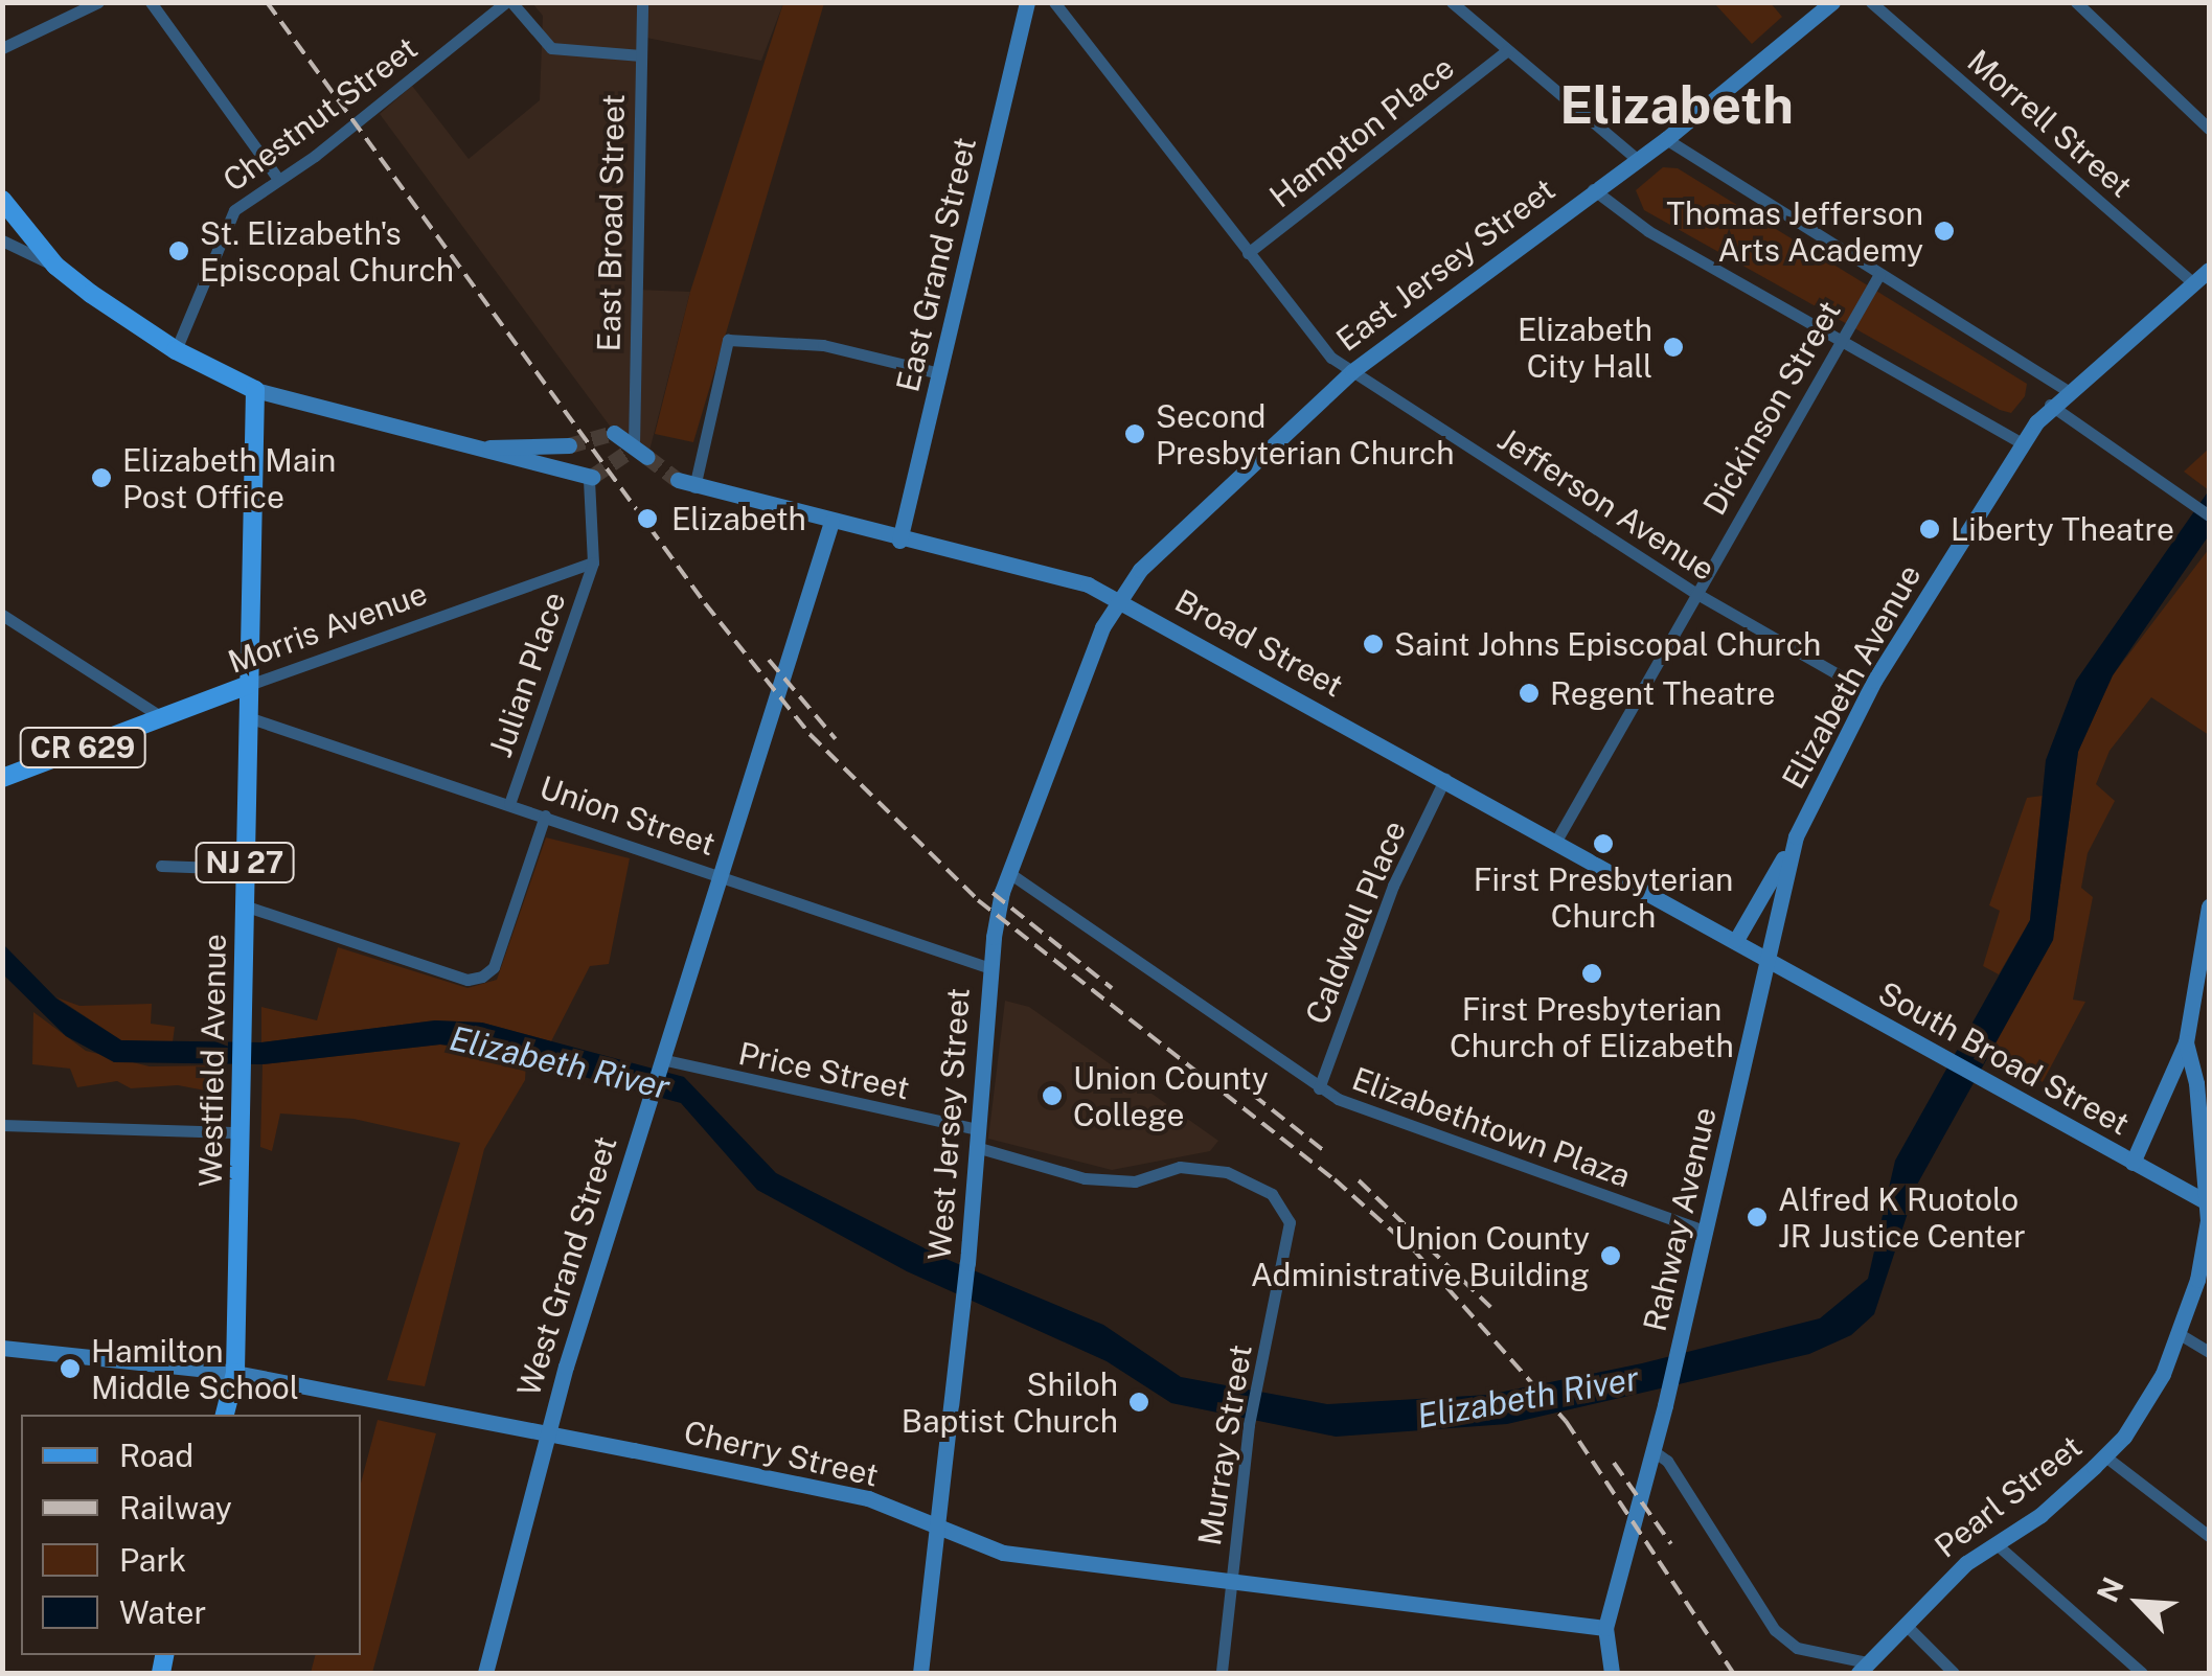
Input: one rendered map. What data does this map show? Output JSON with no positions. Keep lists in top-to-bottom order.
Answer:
{
  "streets": {
    "main road": [
      "Morris Avenue",
      "CR 629",
      "NJ 27",
      "Westfield Avenue"
    ],
    "street": [
      "Chestnut Street",
      "Morrell Street",
      "Hampton Place",
      "East Broad Street",
      "East Grand Street",
      "East Jersey Street",
      "Dickinson Street",
      "Jefferson Avenue",
      "Broad Street",
      "Julian Place",
      "Elizabeth Avenue",
      "Union Street",
      "Caldwell Place",
      "South Broad Street",
      "Price Street",
      "West Jersey Street",
      "Elizabethtown Plaza",
      "Rahway Avenue",
      "West Grand Street",
      "Murray Street",
      "Cherry Street",
      "Pearl Street"
    ]
  },
  "crossings": [
    ["Morrell Street", "Elizabeth Avenue"],
    ["Hampton Place", "Jefferson Avenue"],
    ["East Grand Street", "Broad Street"],
    ["East Jersey Street", "Jefferson Avenue"],
    ["East Jersey Street", "Broad Street"],
    ["East Jersey Street", "West Jersey Street"],
    ["Dickinson Street", "Jefferson Avenue"],
    ["Dickinson Street", "Broad Street"],
    ["Jefferson Avenue", "Elizabeth Avenue"],
    ["Morris Avenue", "Julian Place"],
    ["Morris Avenue", "Westfield Avenue"],
    ["Broad Street", "Elizabeth Avenue"],
    ["Broad Street", "Caldwell Place"],
    ["Broad Street", "South Broad Street"],
    ["Broad Street", "West Jersey Street"],
    ["Broad Street", "Rahway Avenue"],
    ["Broad Street", "West Grand Street"],
    ["Julian Place", "Union Street"],
    ["Elizabeth Avenue", "South Broad Street"],
    ["Elizabeth Avenue", "Rahway Avenue"],
    ["Union Street", "Westfield Avenue"],
    ["Union Street", "West Jersey Street"],
    ["Union Street", "West Grand Street"],
    ["Caldwell Place", "Elizabethtown Plaza"],
    ["South Broad Street", "Rahway Avenue"],
    ["South Broad Street", "Pearl Street"],
    ["Westfield Avenue", "Cherry Street"],
    ["Price Street", "West Jersey Street"],
    ["Price Street", "West Grand Street"],
    ["West Jersey Street", "Elizabethtown Plaza"],
    ["West Jersey Street", "Murray Street"],
    ["West Jersey Street", "Cherry Street"],
    ["Elizabethtown Plaza", "Rahway Avenue"],
    ["Rahway Avenue", "Cherry Street"],
    ["West Grand Street", "Cherry Street"],
    ["Murray Street", "Cherry Street"]
  ],
  "districts": ["Elizabeth"],
  "water": ["Elizabeth River"],
  "places": [
    "Thomas Jefferson Arts Academy",
    "St. Elizabeth's Episcopal Church",
    "Elizabeth City Hall",
    "Second Presbyterian Church",
    "Elizabeth Main Post Office",
    "Elizabeth",
    "Liberty Theatre",
    "Saint Johns Episcopal Church",
    "Regent Theatre",
    "First Presbyterian Church",
    "First Presbyterian Church of Elizabeth",
    "Union County College",
    "Alfred K Ruotolo JR Justice Center",
    "Union County Administrative Building",
    "Hamilton Middle School",
    "Shiloh Baptist Church"
  ],
  "legend": [
    "Road",
    "Railway",
    "Park",
    "Water"
  ],
  "north": "top left"
}
